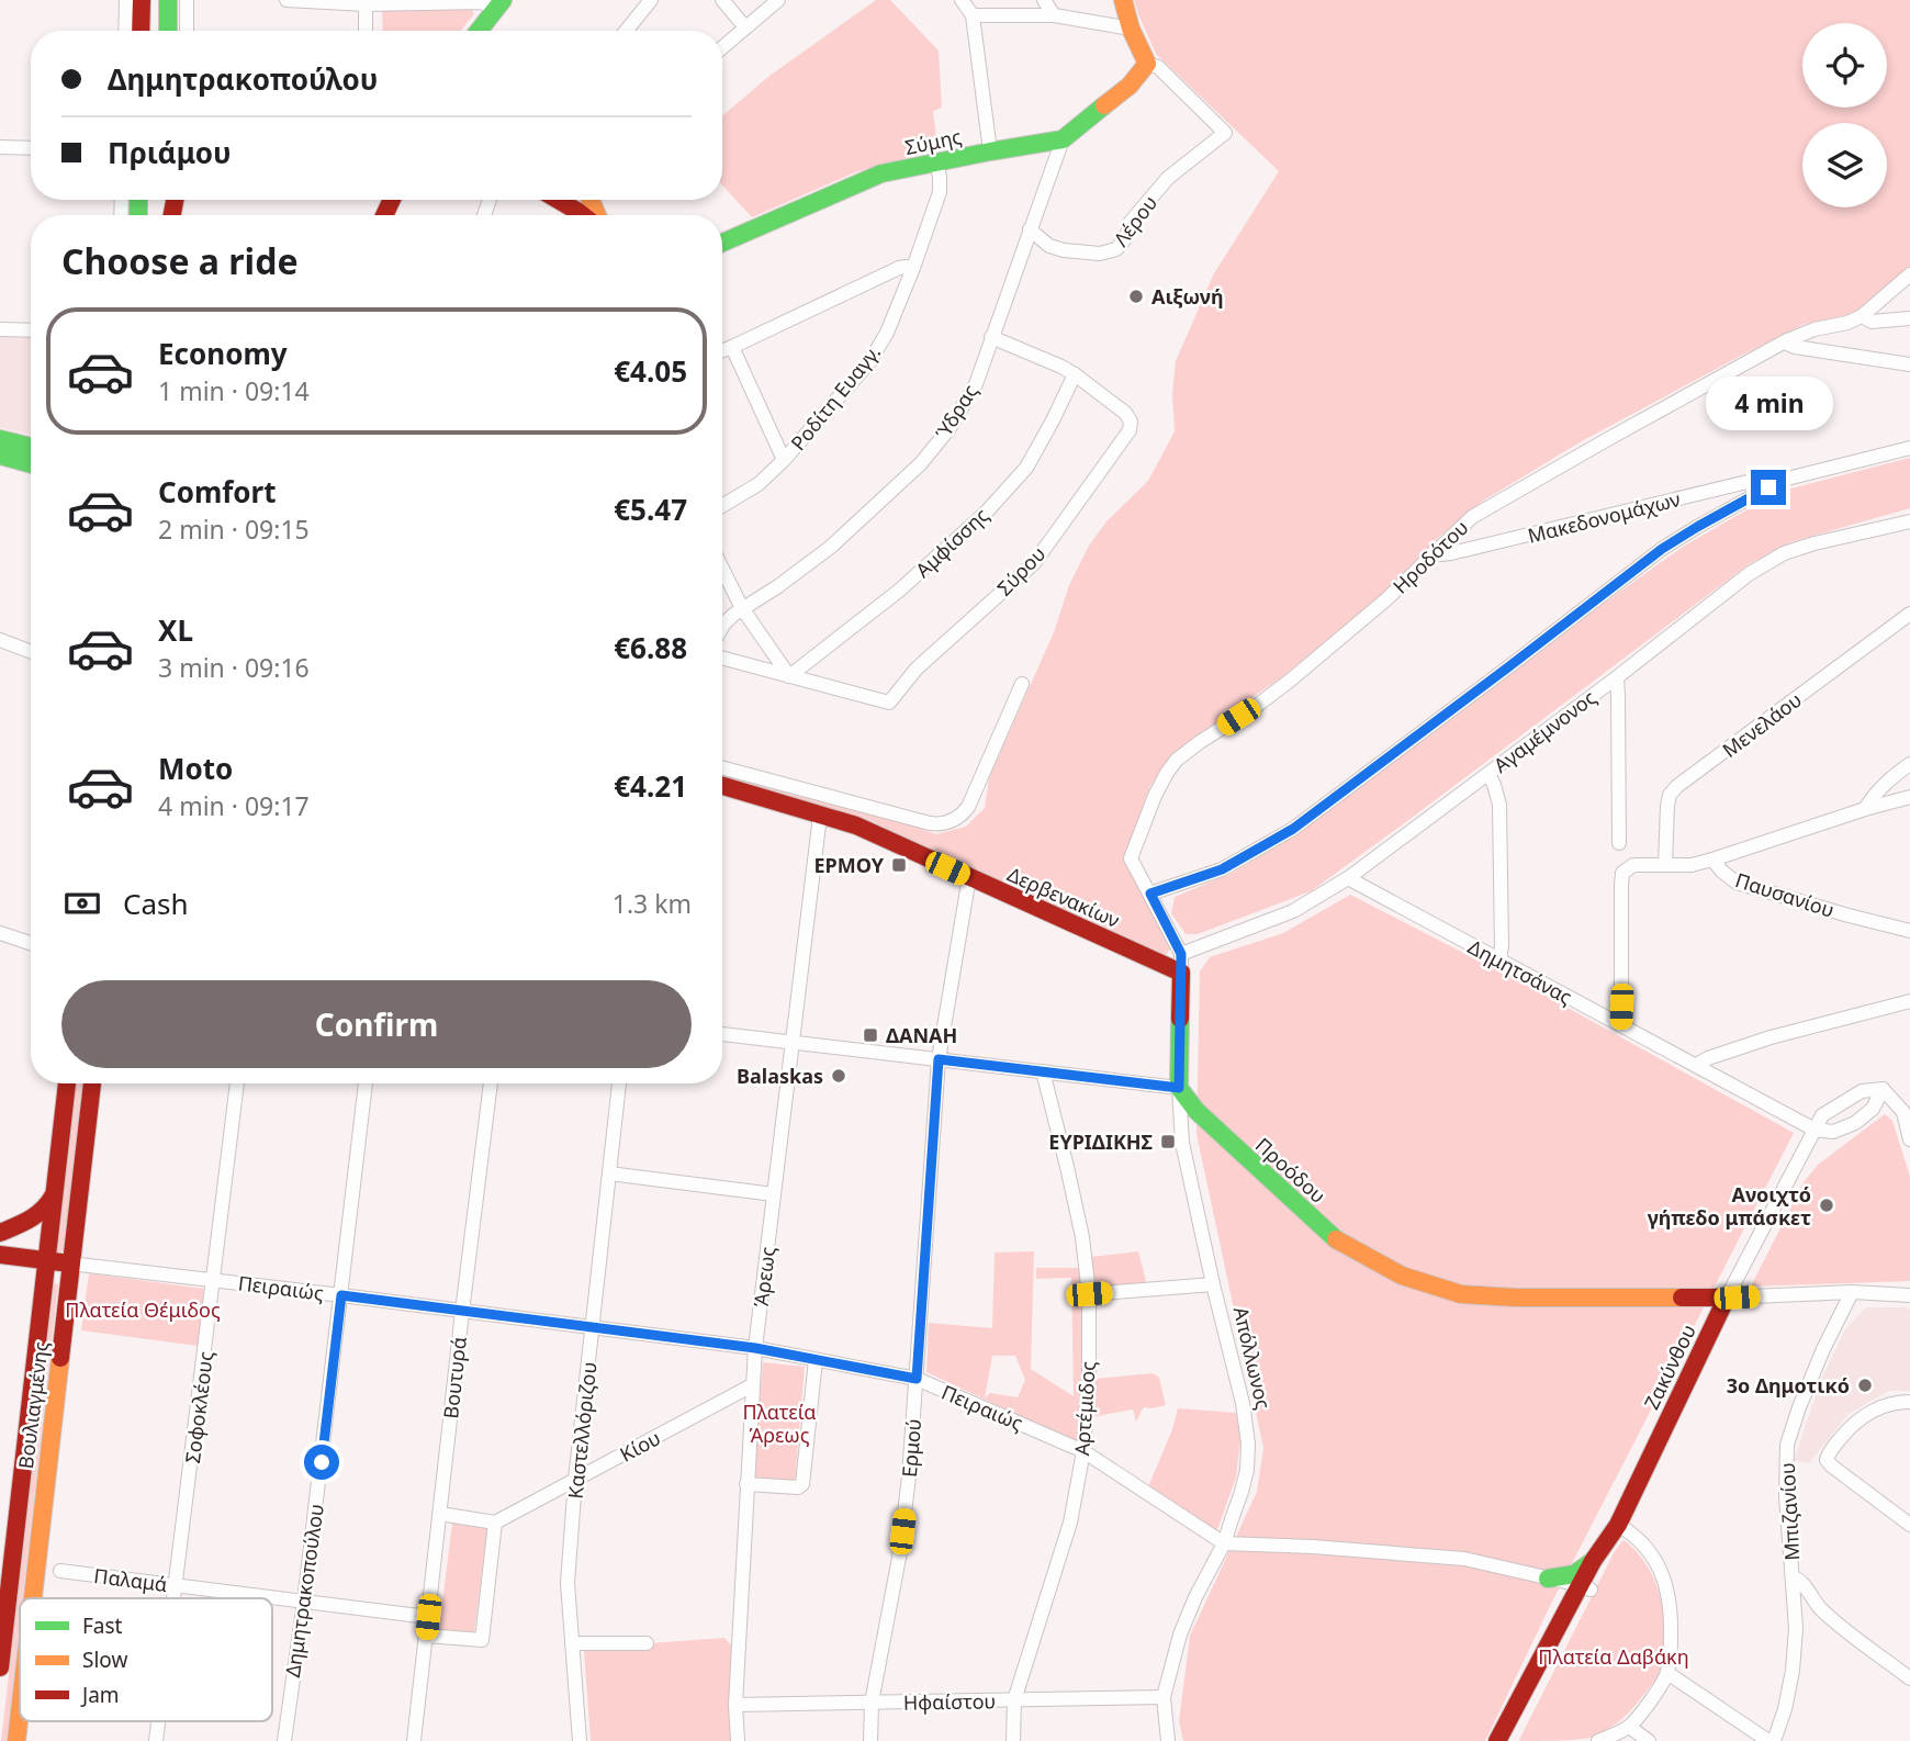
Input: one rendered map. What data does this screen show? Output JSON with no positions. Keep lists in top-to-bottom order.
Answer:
{
  "streets": {
    "street": [
      "Σύμης",
      "Λέρου",
      "Ροδίτη Ευαγγ.",
      "Ύδρας",
      "Μακεδονομάχων",
      "Αμφίσσης",
      "Ηροδότου",
      "Σύρου",
      "Μενελάου",
      "Αγαμέμνονος",
      "Παυσανίου",
      "Δερβενακίων",
      "Δημητσάνας",
      "Προόδου",
      "Άρεως",
      "Πειραιώς",
      "Απόλλωνος",
      "Ζακύνθου",
      "Βουτυρά",
      "Βουλιαγμένης",
      "Σοφοκλέους",
      "Αρτέμιδος",
      "Καστελλόριζου",
      "Κίου",
      "Ερμού",
      "Μπιζανίου",
      "Παλαμά",
      "Δημητρακοπούλου",
      "Ηφαίστου"
    ]
  },
  "crossings": [
    ["Σύμης", "Λέρου"],
    ["Σύμης", "Ροδίτη Ευαγγ."],
    ["Σύμης", "Ύδρας"],
    ["Λέρου", "Ύδρας"],
    ["Μακεδονομάχων", "Ηροδότου"],
    ["Αμφίσσης", "Σύρου"],
    ["Ηροδότου", "Αγαμέμνονος"],
    ["Ηροδότου", "Δερβενακίων"],
    ["Ηροδότου", "Απόλλωνος"],
    ["Μενελάου", "Παυσανίου"],
    ["Αγαμέμνονος", "Δημητσάνας"],
    ["Παυσανίου", "Δημητσάνας"],
    ["Δερβενακίων", "Άρεως"],
    ["Δερβενακίων", "Απόλλωνος"],
    ["Δερβενακίων", "Ερμού"],
    ["Δημητσάνας", "Ζακύνθου"],
    ["Προόδου", "Απόλλωνος"],
    ["Προόδου", "Ζακύνθου"],
    ["Προόδου", "Μπιζανίου"],
    ["Άρεως", "Πειραιώς"],
    ["Άρεως", "Κίου"],
    ["Άρεως", "Ηφαίστου"],
    ["Πειραιώς", "Απόλλωνος"],
    ["Πειραιώς", "Βουτυρά"],
    ["Πειραιώς", "Βουλιαγμένης"],
    ["Πειραιώς", "Σοφοκλέους"],
    ["Πειραιώς", "Αρτέμιδος"],
    ["Πειραιώς", "Καστελλόριζου"],
    ["Πειραιώς", "Ερμού"],
    ["Πειραιώς", "Δημητρακοπούλου"],
    ["Απόλλωνος", "Ηφαίστου"],
    ["Βουτυρά", "Παλαμά"],
    ["Σοφοκλέους", "Παλαμά"],
    ["Αρτέμιδος", "Ηφαίστου"],
    ["Καστελλόριζου", "Κίου"],
    ["Ερμού", "Ηφαίστου"],
    ["Παλαμά", "Δημητρακοπούλου"]
  ],
  "parks": ["Πλατεία Θέμιδος", "Πλατεία Άρεως", "Πλατεία Δαβάκη"],
  "places": {
    "other": [
      "Αιξωνή",
      "Balaskas",
      "Ανοιχτό γήπεδο μπάσκετ",
      "3ο Δημοτικό"
    ],
    "transit": ["ΕΡΜΟΥ", "ΔΑΝΑΗ", "ΕΥΡΙΔΙΚΗΣ"]
  },
  "legend": ["Fast", "Slow", "Jam"],
  "page": {
    "banner": ["Δημητρακοπούλου", "Πριάμου"],
    "heading": "Choose a ride",
    "list": [
      {
        "name": "Economy",
        "note": "1 min · 09:14",
        "value": "€4.05"
      },
      {
        "name": "Comfort",
        "note": "2 min · 09:15",
        "value": "€5.47"
      },
      {
        "name": "XL",
        "note": "3 min · 09:16",
        "value": "€6.88"
      },
      {
        "name": "Moto",
        "note": "4 min · 09:17",
        "value": "€4.21"
      }
    ],
    "bubble": "4 min",
    "pay": ["Cash", "1.3 km"],
    "buttons": "Confirm"
  }
}
